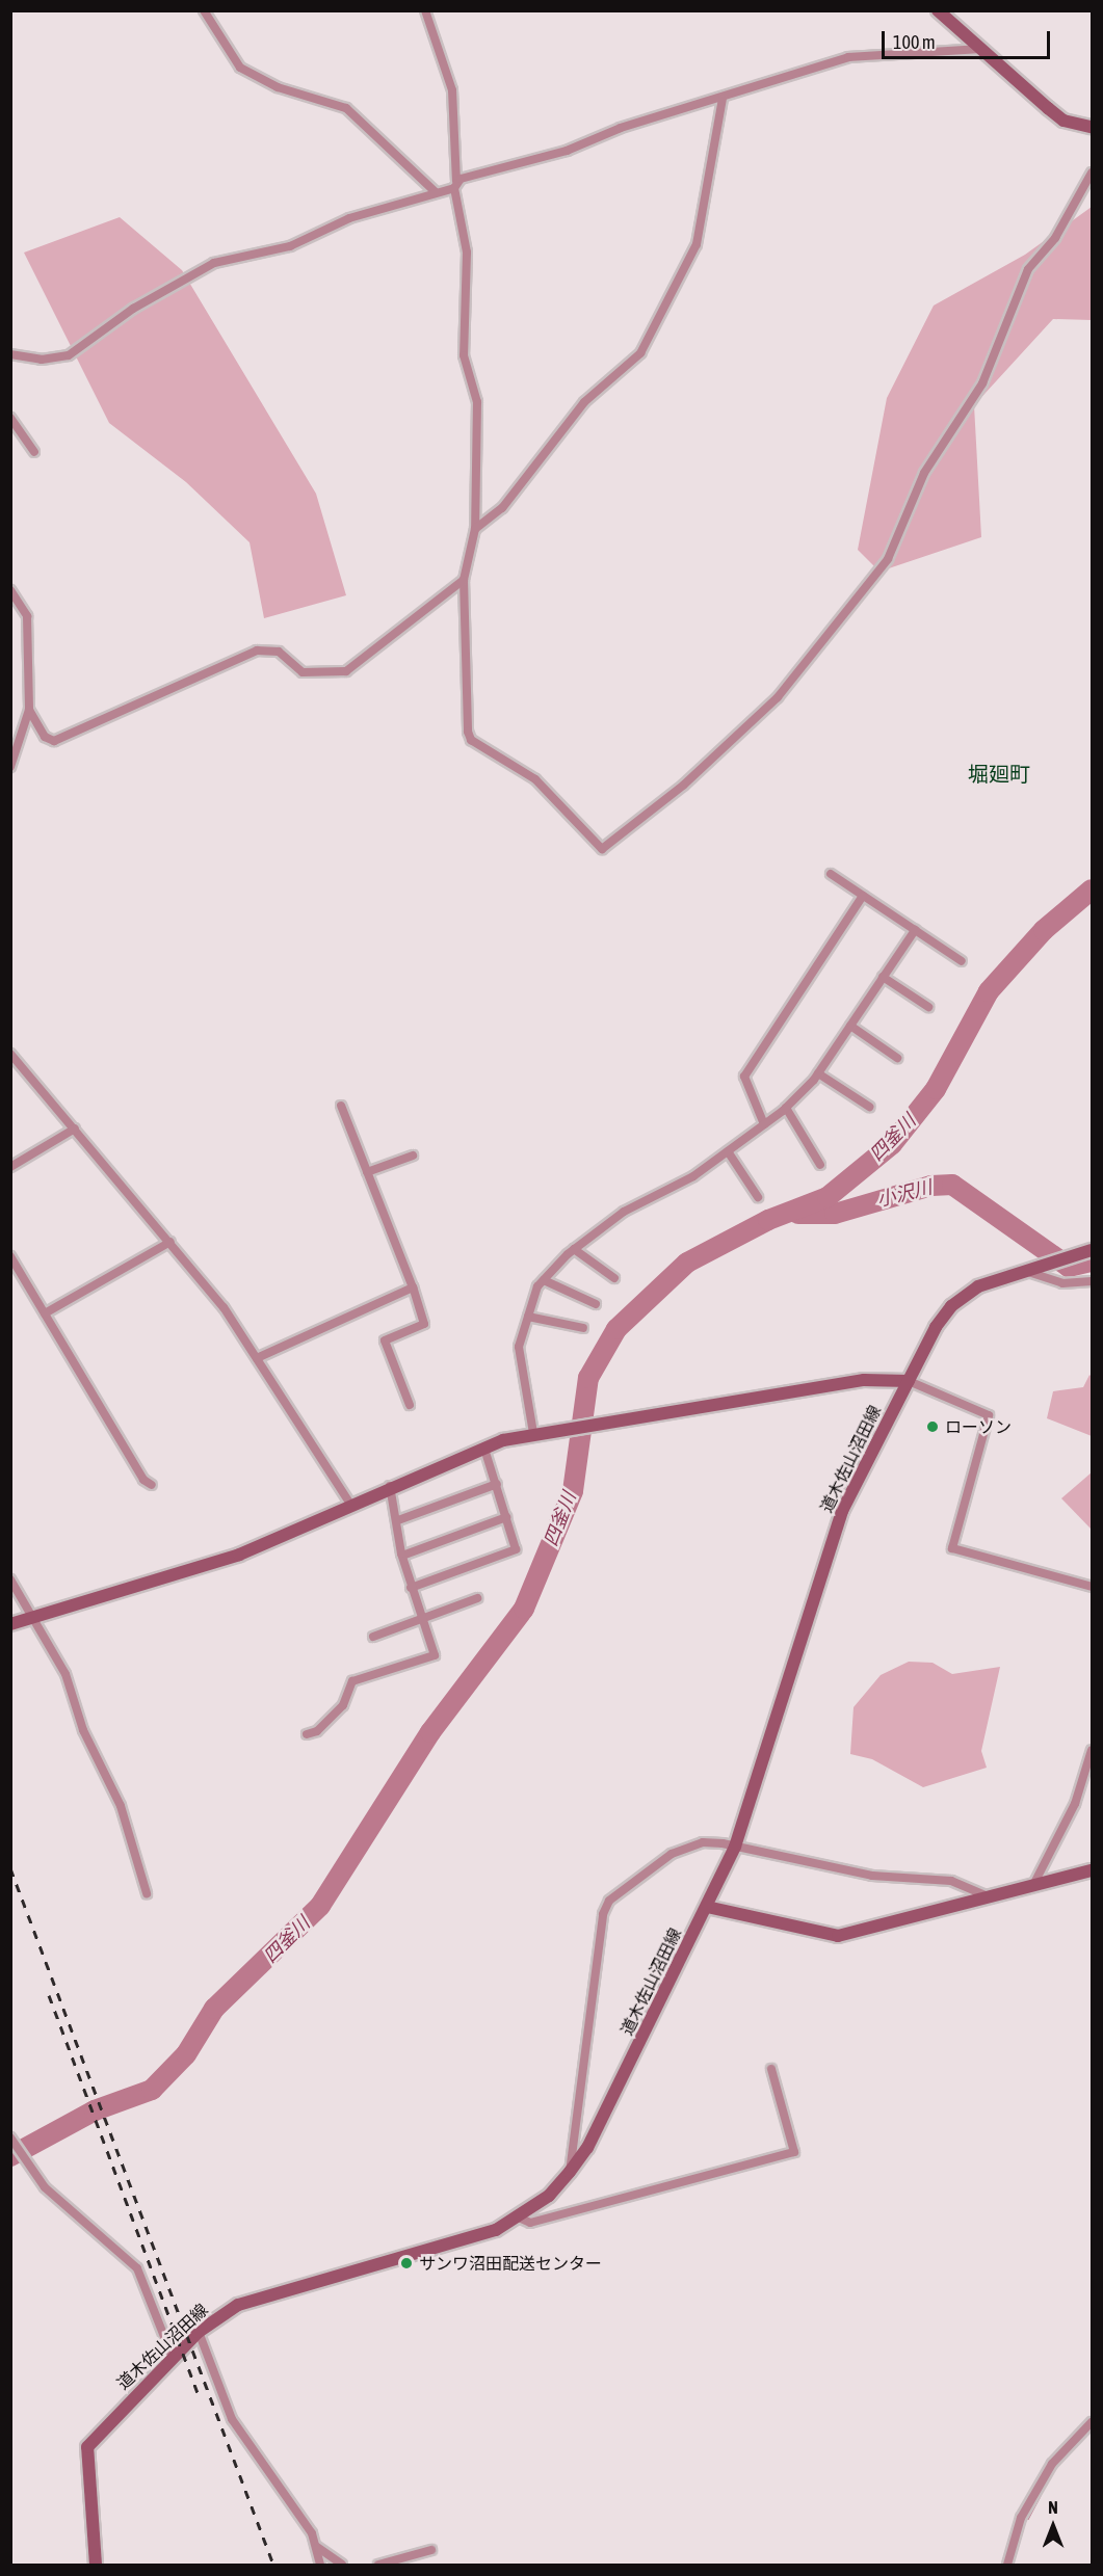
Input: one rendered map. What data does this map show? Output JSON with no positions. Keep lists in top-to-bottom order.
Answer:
{
  "streets": {
    "main road": ["道木佐山沼田線"]
  },
  "districts": ["堀廻町"],
  "water": ["四釜川", "小沢川"],
  "places": ["ローソン", "サンワ沼田配送センター"],
  "scale_bar": "100 m",
  "north": "top"
}
